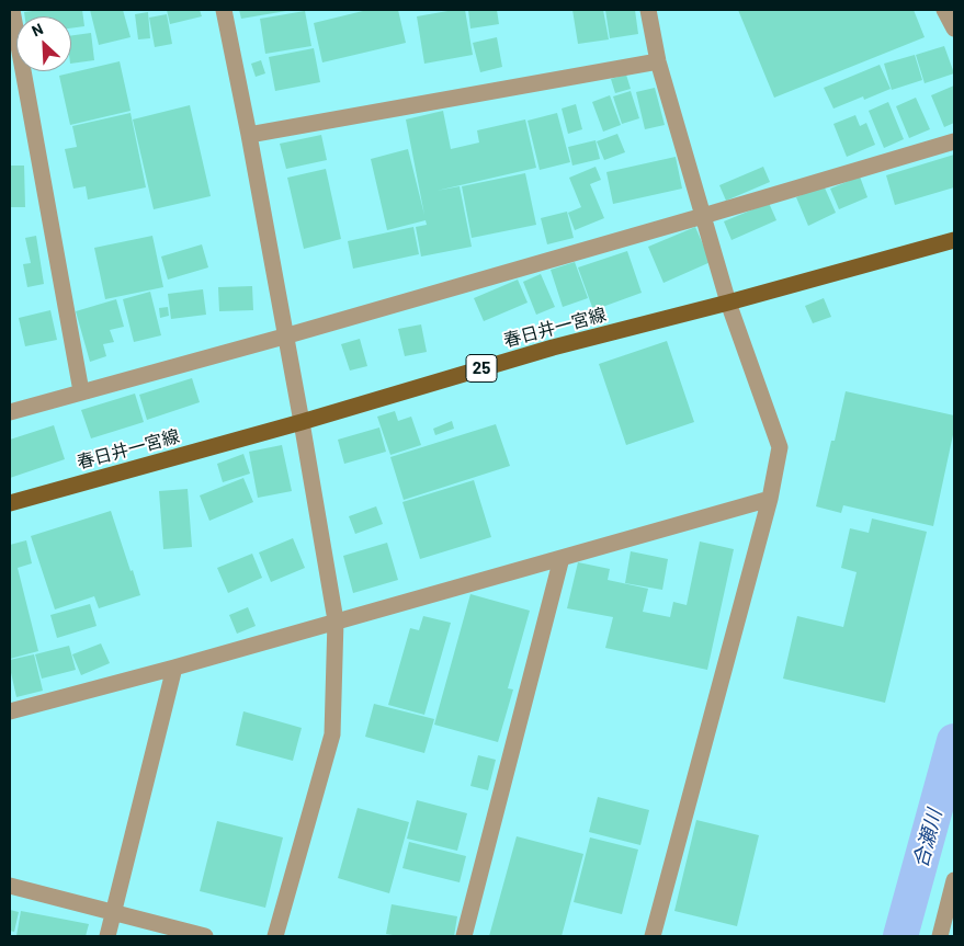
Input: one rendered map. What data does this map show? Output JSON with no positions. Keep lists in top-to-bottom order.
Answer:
{
  "streets": {
    "main road": ["春日井一宮線", "25"]
  },
  "water": ["合瀬川"],
  "north": "top left"
}
